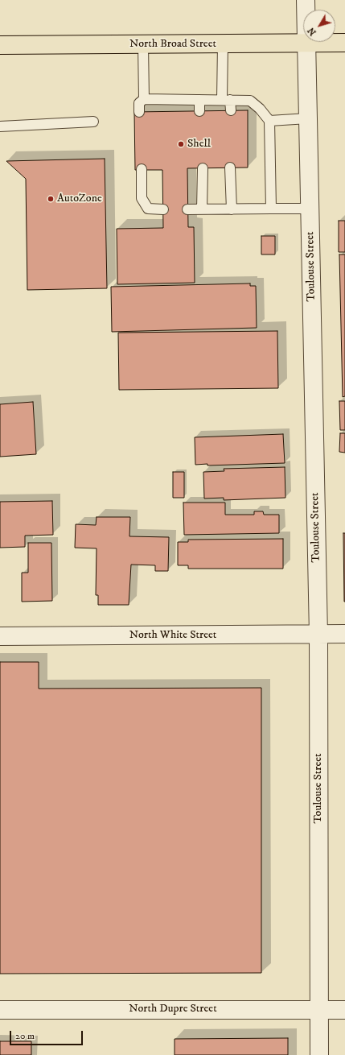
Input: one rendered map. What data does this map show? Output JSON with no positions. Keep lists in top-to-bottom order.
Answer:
{
  "streets": {
    "main road": ["North Broad Street"],
    "street": ["Toulouse Street", "North White Street", "North Dupre Street"]
  },
  "crossings": [
    ["North Broad Street", "Toulouse Street"],
    ["Toulouse Street", "North White Street"],
    ["Toulouse Street", "North Dupre Street"]
  ],
  "places": ["Shell", "AutoZone"],
  "scale_bar": "20 m",
  "north": "bottom left"
}
